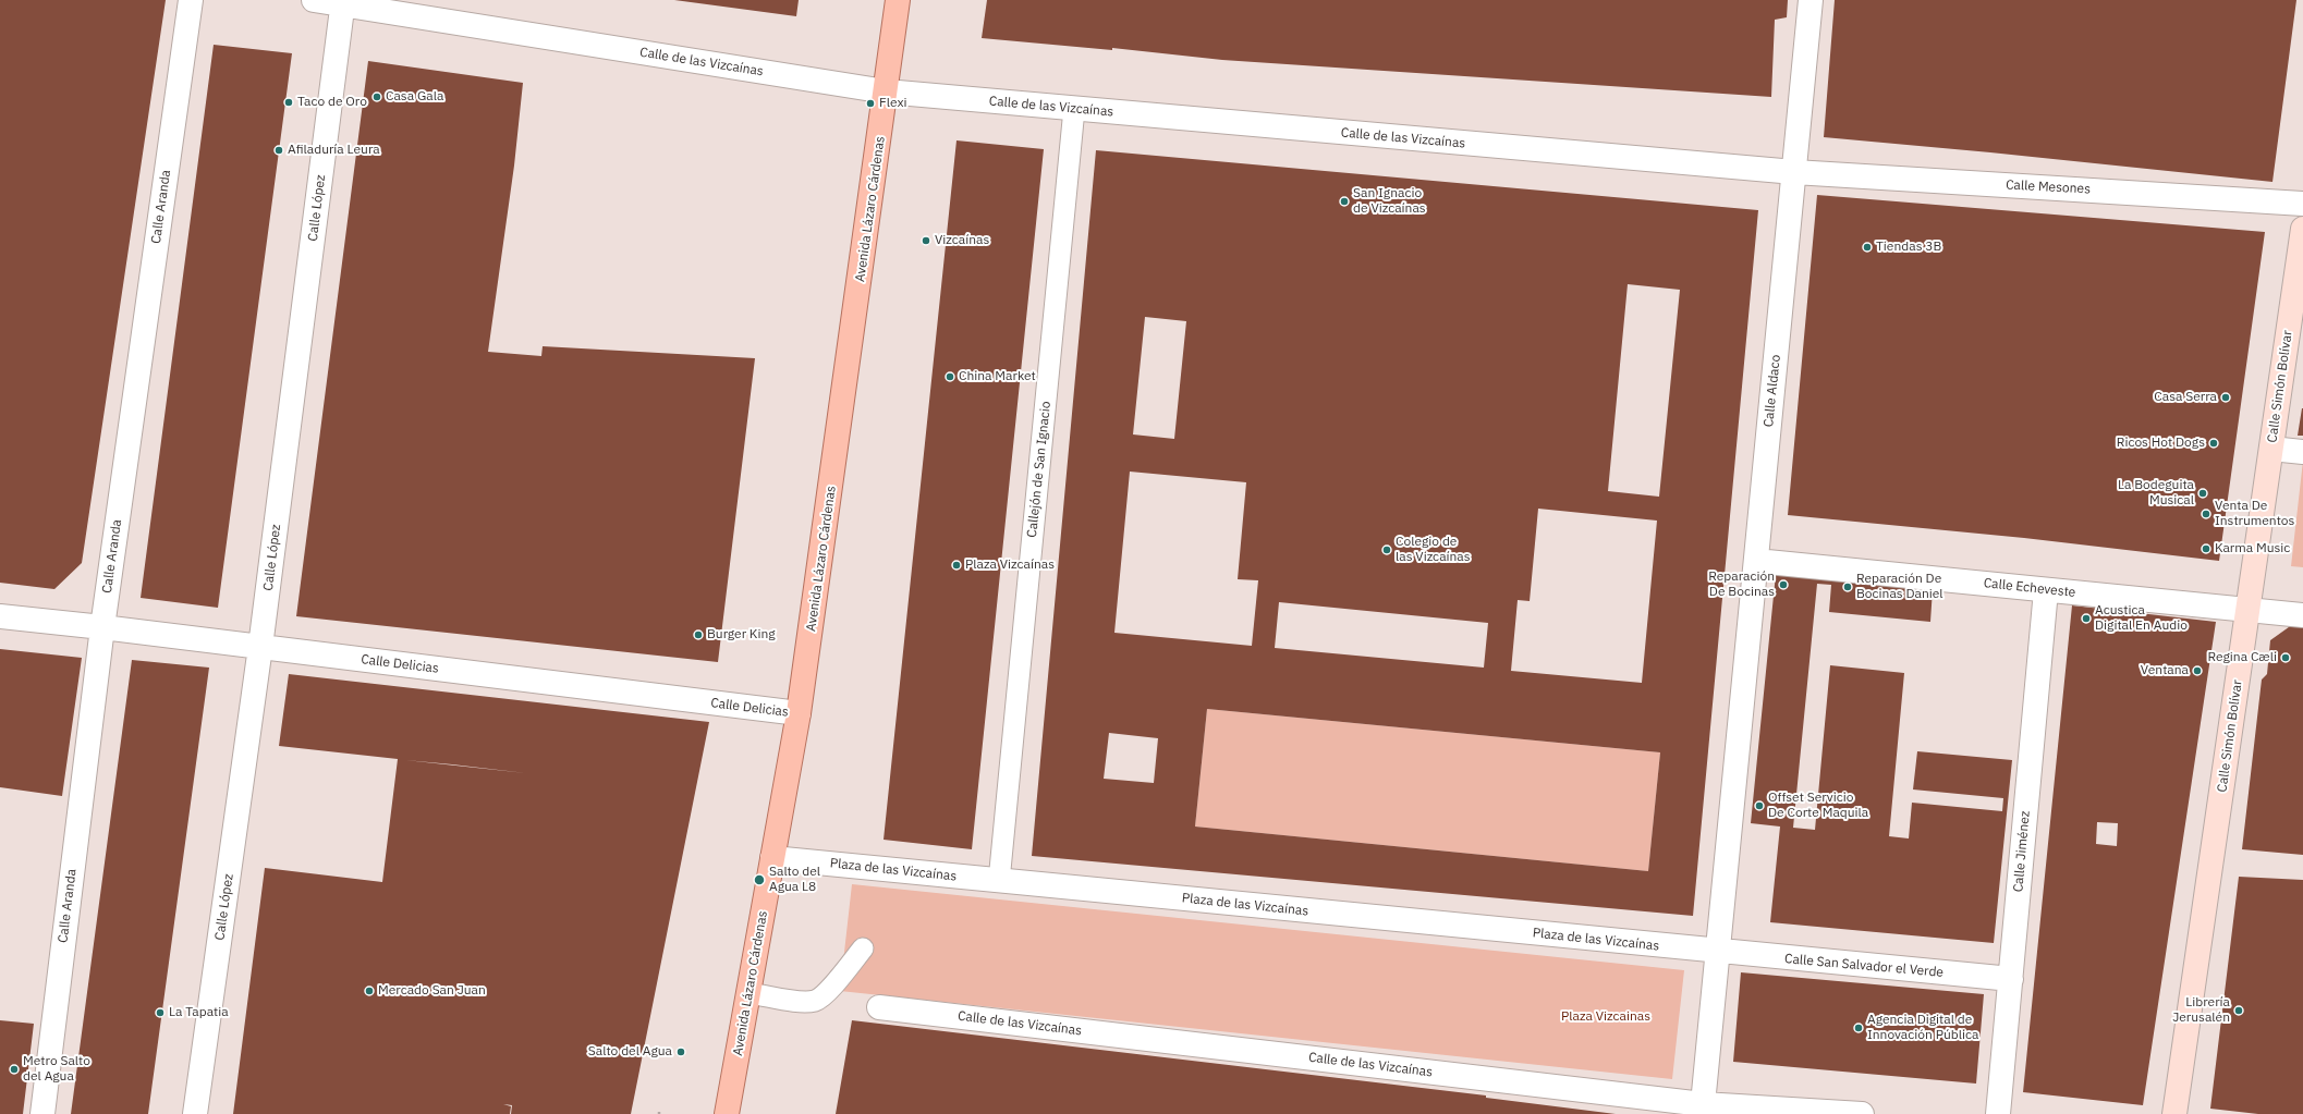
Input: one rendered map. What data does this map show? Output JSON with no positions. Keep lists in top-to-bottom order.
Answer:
{
  "streets": {
    "main road": ["Avenida Lázaro Cárdenas"],
    "street": [
      "Calle de las Vizcaínas",
      "Calle Mesones",
      "Calle Aranda",
      "Calle López",
      "Calle Simón Bolívar",
      "Calle Aldaco",
      "Calle Echeveste",
      "Calle Delicias",
      "Calle Jiménez",
      "Plaza de las Vizcaínas",
      "Calle San Salvador el Verde"
    ],
    "lane": ["Callejón de San Ignacio"]
  },
  "crossings": [
    ["Calle de las Vizcaínas", "Calle Mesones"],
    ["Calle de las Vizcaínas", "Calle López"],
    ["Calle de las Vizcaínas", "Avenida Lázaro Cárdenas"],
    ["Calle de las Vizcaínas", "Calle Aldaco"],
    ["Calle de las Vizcaínas", "Callejón de San Ignacio"],
    ["Calle Mesones", "Calle Aldaco"],
    ["Calle Aranda", "Calle Delicias"],
    ["Calle López", "Calle Delicias"],
    ["Avenida Lázaro Cárdenas", "Calle Delicias"],
    ["Avenida Lázaro Cárdenas", "Plaza de las Vizcaínas"],
    ["Calle Simón Bolívar", "Calle Echeveste"],
    ["Calle Aldaco", "Calle Echeveste"],
    ["Calle Aldaco", "Plaza de las Vizcaínas"],
    ["Calle Aldaco", "Calle San Salvador el Verde"],
    ["Callejón de San Ignacio", "Plaza de las Vizcaínas"],
    ["Calle Echeveste", "Calle Jiménez"],
    ["Calle Jiménez", "Calle San Salvador el Verde"],
    ["Plaza de las Vizcaínas", "Calle San Salvador el Verde"]
  ],
  "parks": ["Plaza Vizcainas"],
  "places": [
    "Casa Gala",
    "Taco de Oro",
    "Flexi",
    "Afiladuría Leura",
    "San Ignacio de Vizcaínas",
    "Vizcaínas",
    "Tiendas 3B",
    "China Market",
    "Casa Serra",
    "Ricos Hot Dogs",
    "La Bodeguita Musical",
    "Venta De Instrumentos",
    "Karma Music",
    "Colegio de las Vizcaínas",
    "Plaza Vizcaínas",
    "Reparación De Bocinas",
    "Reparación De Bocinas Daniel",
    "Acustica Digital En Audio",
    "Burger King",
    "Regina Cæli",
    "Ventana",
    "Offset Servicio De Corte Maquila",
    "Salto del Agua L8",
    "Mercado San Juan",
    "Librería Jerusalén",
    "La Tapatia",
    "Agencia Digital de Innovación Pública",
    "Salto del Agua",
    "Metro Salto del Agua"
  ]
}
